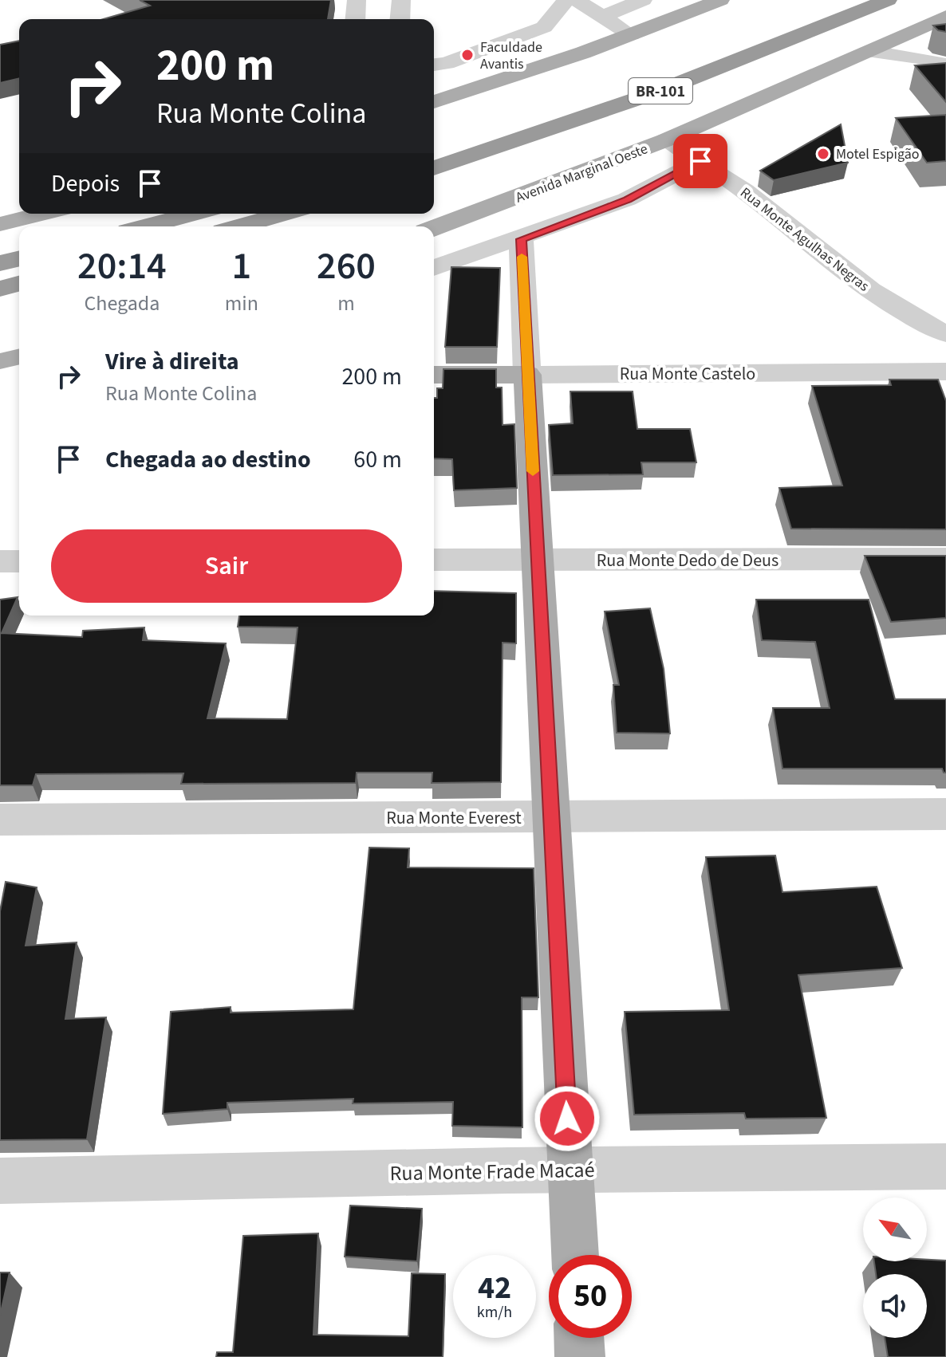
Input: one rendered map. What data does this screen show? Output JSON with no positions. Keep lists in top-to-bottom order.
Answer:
{
  "streets": {
    "highway": ["BR-101"],
    "main road": ["Avenida Marginal Oeste", "Rua Monte Castelo"],
    "street": [
      "Rua Monte Agulhas Negras",
      "Rua Monte Dedo de Deus",
      "Rua Monte Everest",
      "Rua Monte Frade Macaé"
    ]
  },
  "crossings": [
    ["Avenida Marginal Oeste", "Rua Monte Agulhas Negras"]
  ],
  "places": ["Faculdade Avantis", "Motel Espigão"],
  "north": "top left",
  "page": {
    "turn": ["200 m", "Rua Monte Colina"],
    "then": "Depois",
    "eta": [
      "20:14",
      "Chegada",
      "1",
      "min",
      "260",
      "m"
    ],
    "list": [
      {
        "name": "Vire à direita",
        "note": "Rua Monte Colina",
        "value": "200 m"
      },
      {
        "name": "Chegada ao destino",
        "value": "60 m"
      }
    ],
    "buttons": "Sair",
    "speed": "42 km/h",
    "limit": "50"
  }
}
